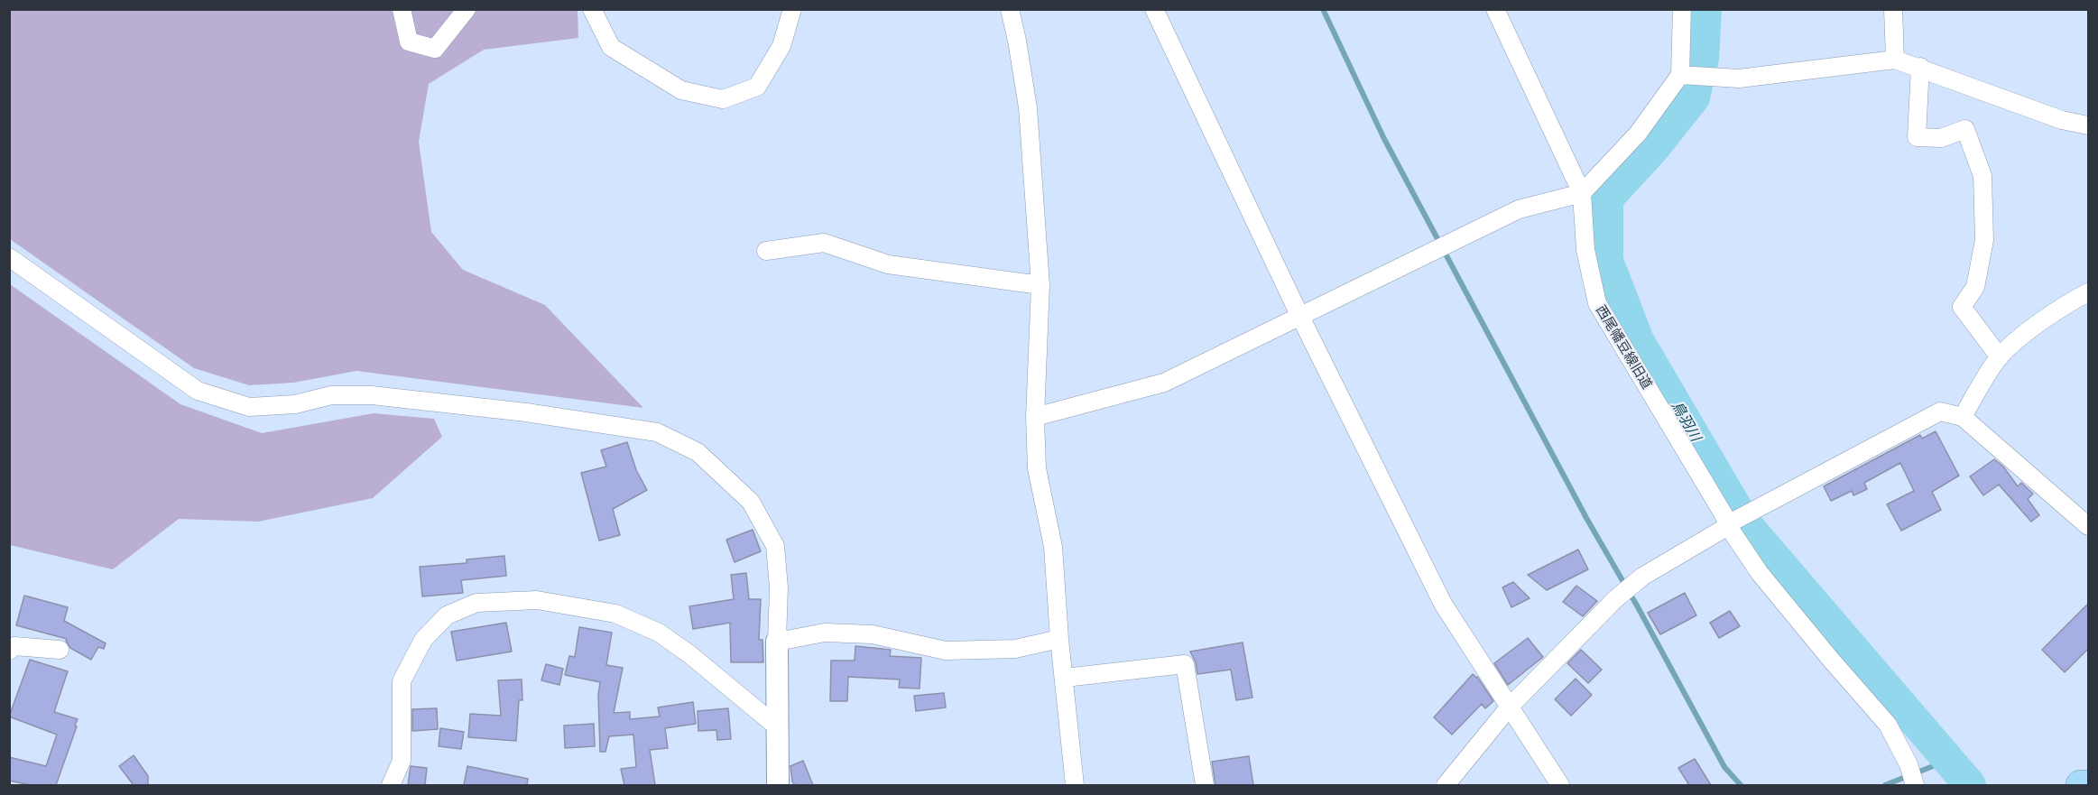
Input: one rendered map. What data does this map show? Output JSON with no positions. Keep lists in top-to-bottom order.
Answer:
{
  "streets": {
    "street": ["西尾幡豆線旧道"]
  },
  "water": ["鳥羽川"]
}
